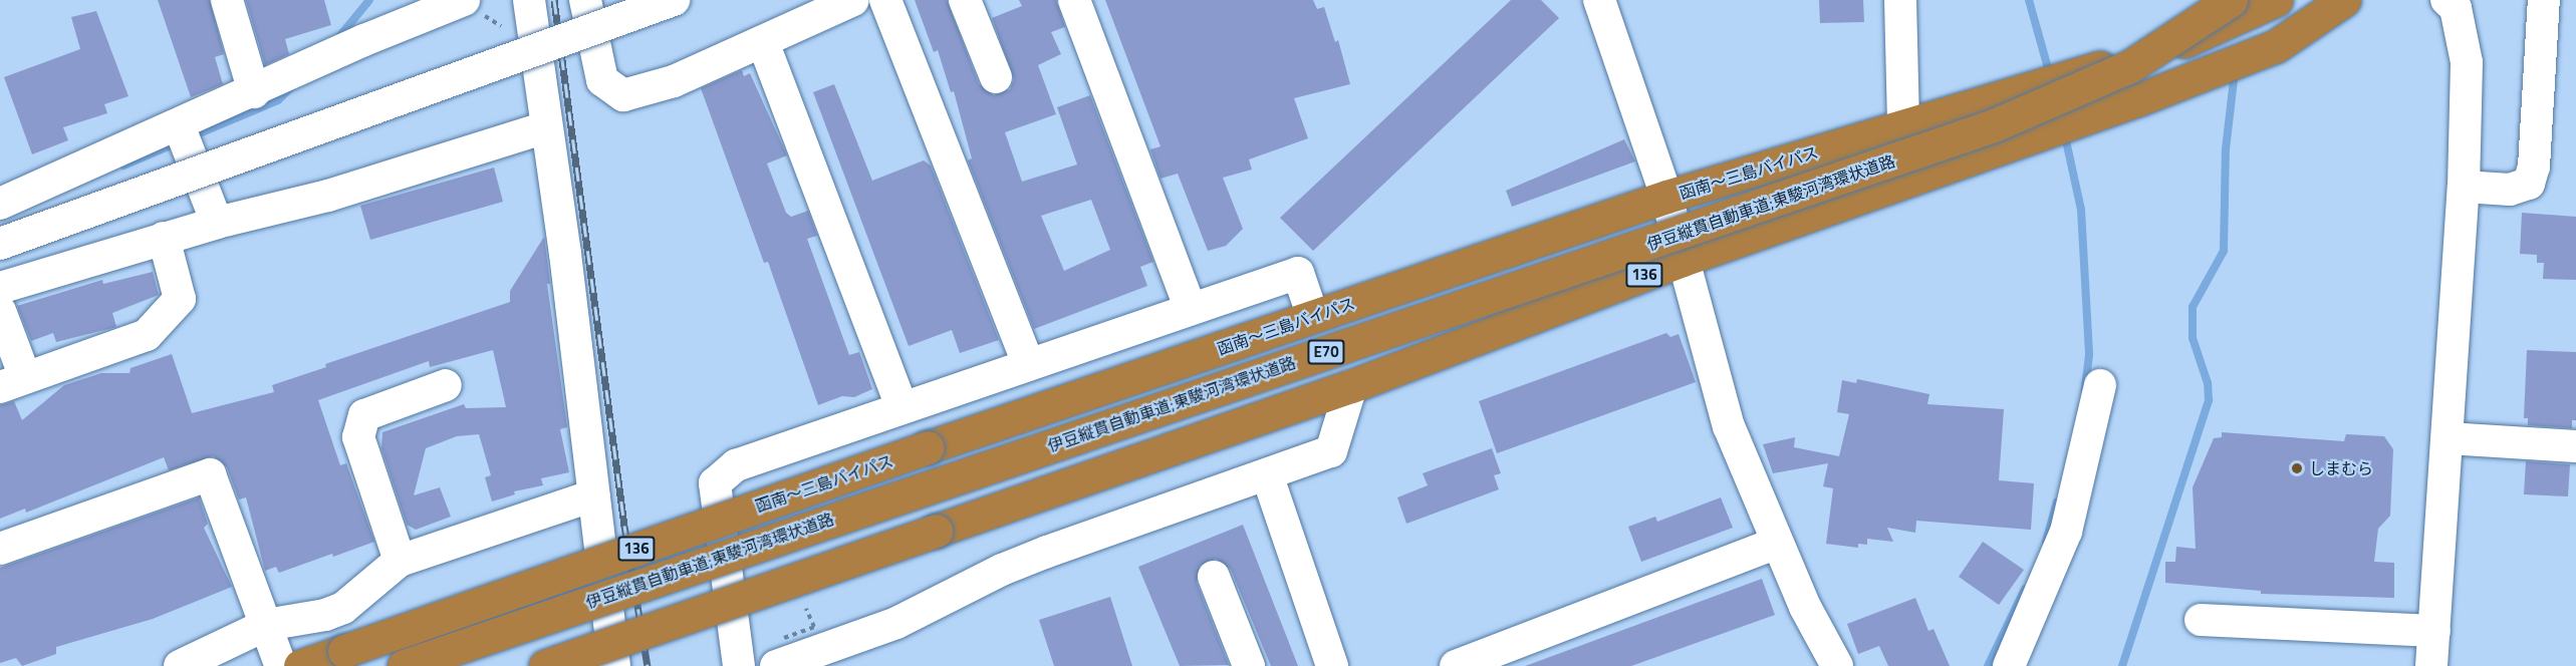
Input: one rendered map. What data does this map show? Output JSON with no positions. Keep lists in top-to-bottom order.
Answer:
{
  "streets": {
    "highway": [
      "函南～三島バイパス",
      "伊豆縦貫自動車道;東駿河湾環状道路",
      "136",
      "E70"
    ]
  },
  "places": ["しまむら"]
}
